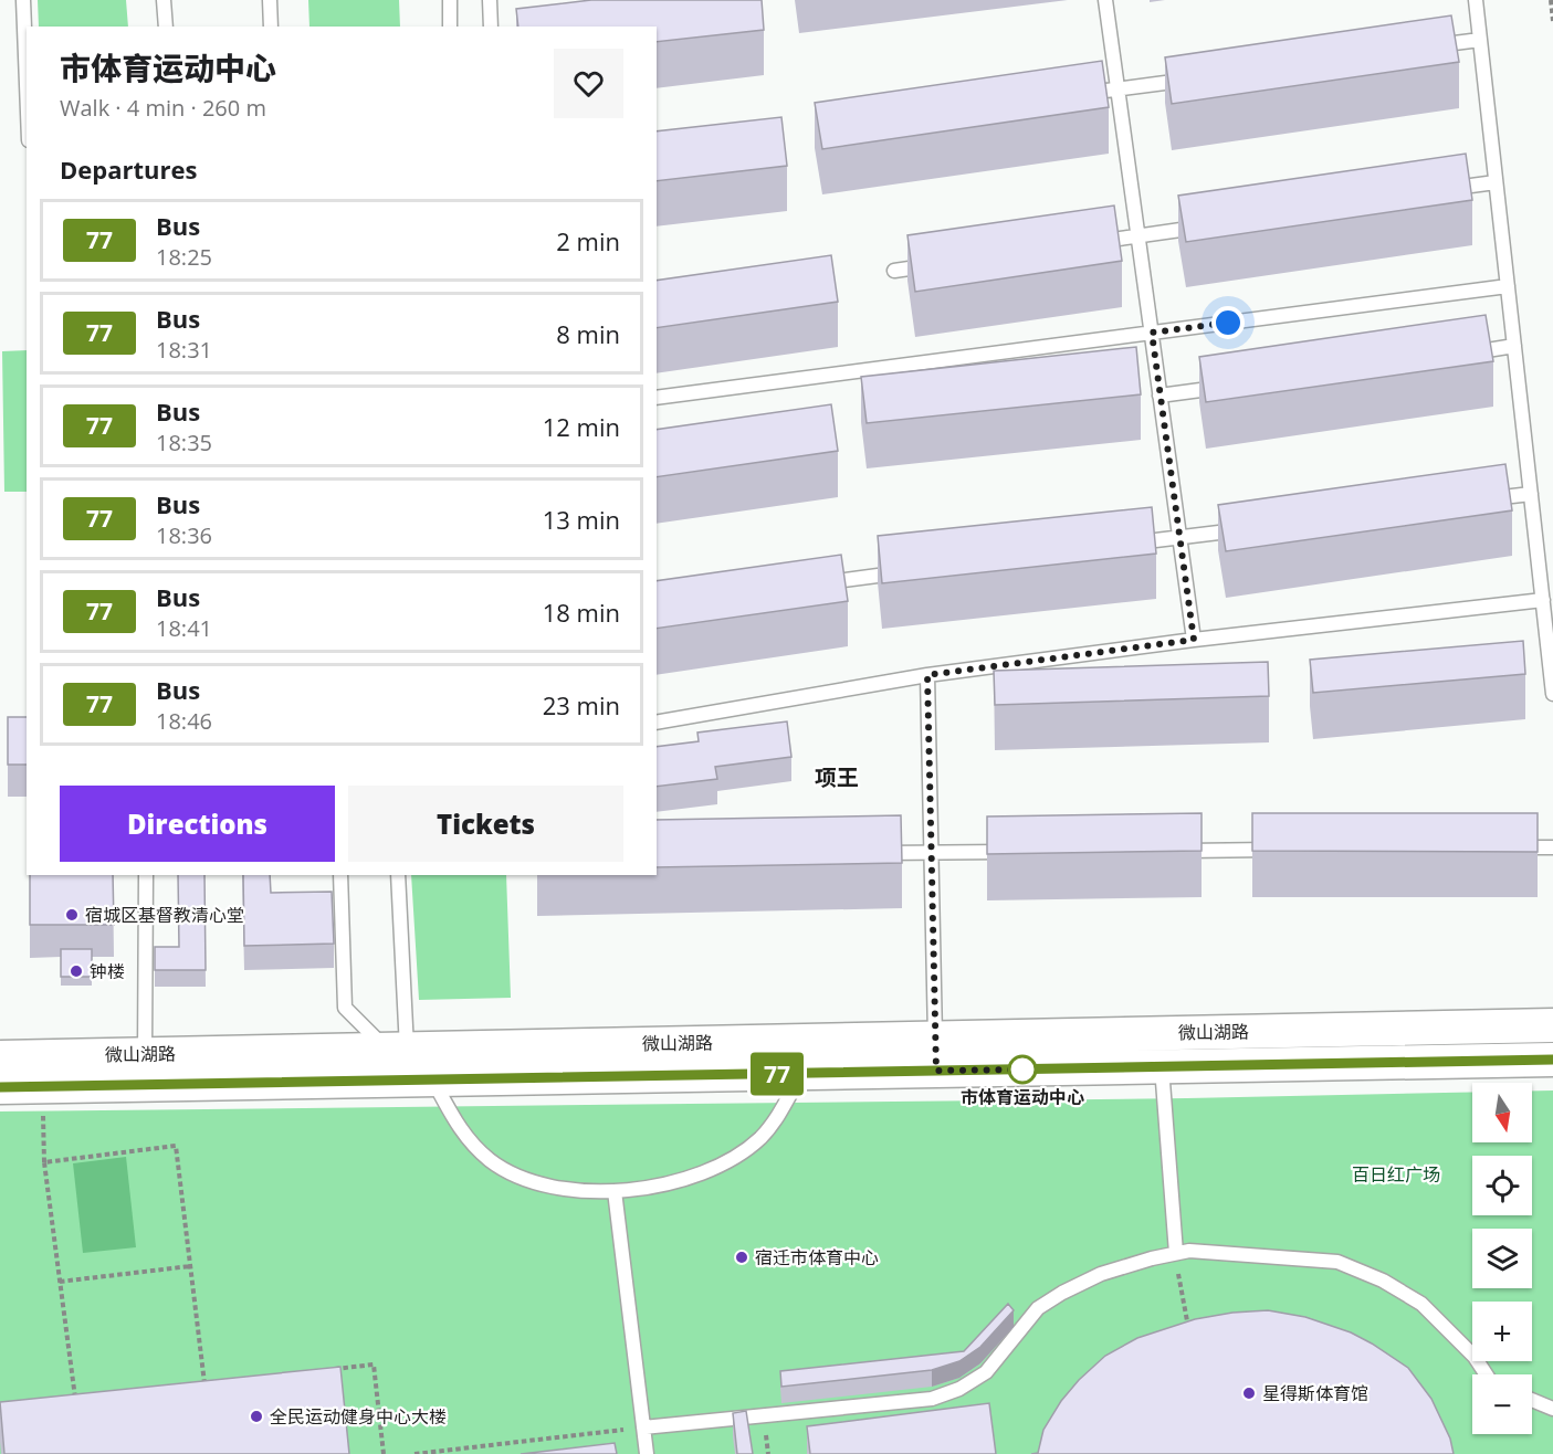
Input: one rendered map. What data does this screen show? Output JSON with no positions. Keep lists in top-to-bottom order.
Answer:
{
  "streets": {
    "street": ["微山湖路"]
  },
  "districts": ["项王"],
  "parks": ["百日红广场"],
  "places": [
    "宿城区基督教清心堂",
    "钟楼",
    "市体育运动中心",
    "宿迁市体育中心",
    "星得斯体育馆",
    "全民运动健身中心大楼"
  ],
  "lines": ["bus line 77"],
  "north": "bottom",
  "page": {
    "on_map": "77",
    "heading": [
      ["市体育运动中心", "Walk · 4 min · 260 m"],
      "Departures"
    ],
    "list": [
      {
        "mark": "77",
        "name": "Bus",
        "note": "18:25",
        "value": "2 min"
      },
      {
        "mark": "77",
        "name": "Bus",
        "note": "18:31",
        "value": "8 min"
      },
      {
        "mark": "77",
        "name": "Bus",
        "note": "18:35",
        "value": "12 min"
      },
      {
        "mark": "77",
        "name": "Bus",
        "note": "18:36",
        "value": "13 min"
      },
      {
        "mark": "77",
        "name": "Bus",
        "note": "18:41",
        "value": "18 min"
      },
      {
        "mark": "77",
        "name": "Bus",
        "note": "18:46",
        "value": "23 min"
      }
    ],
    "buttons": ["Directions", "Tickets"],
    "map_buttons": ["+", "−"]
  }
}
